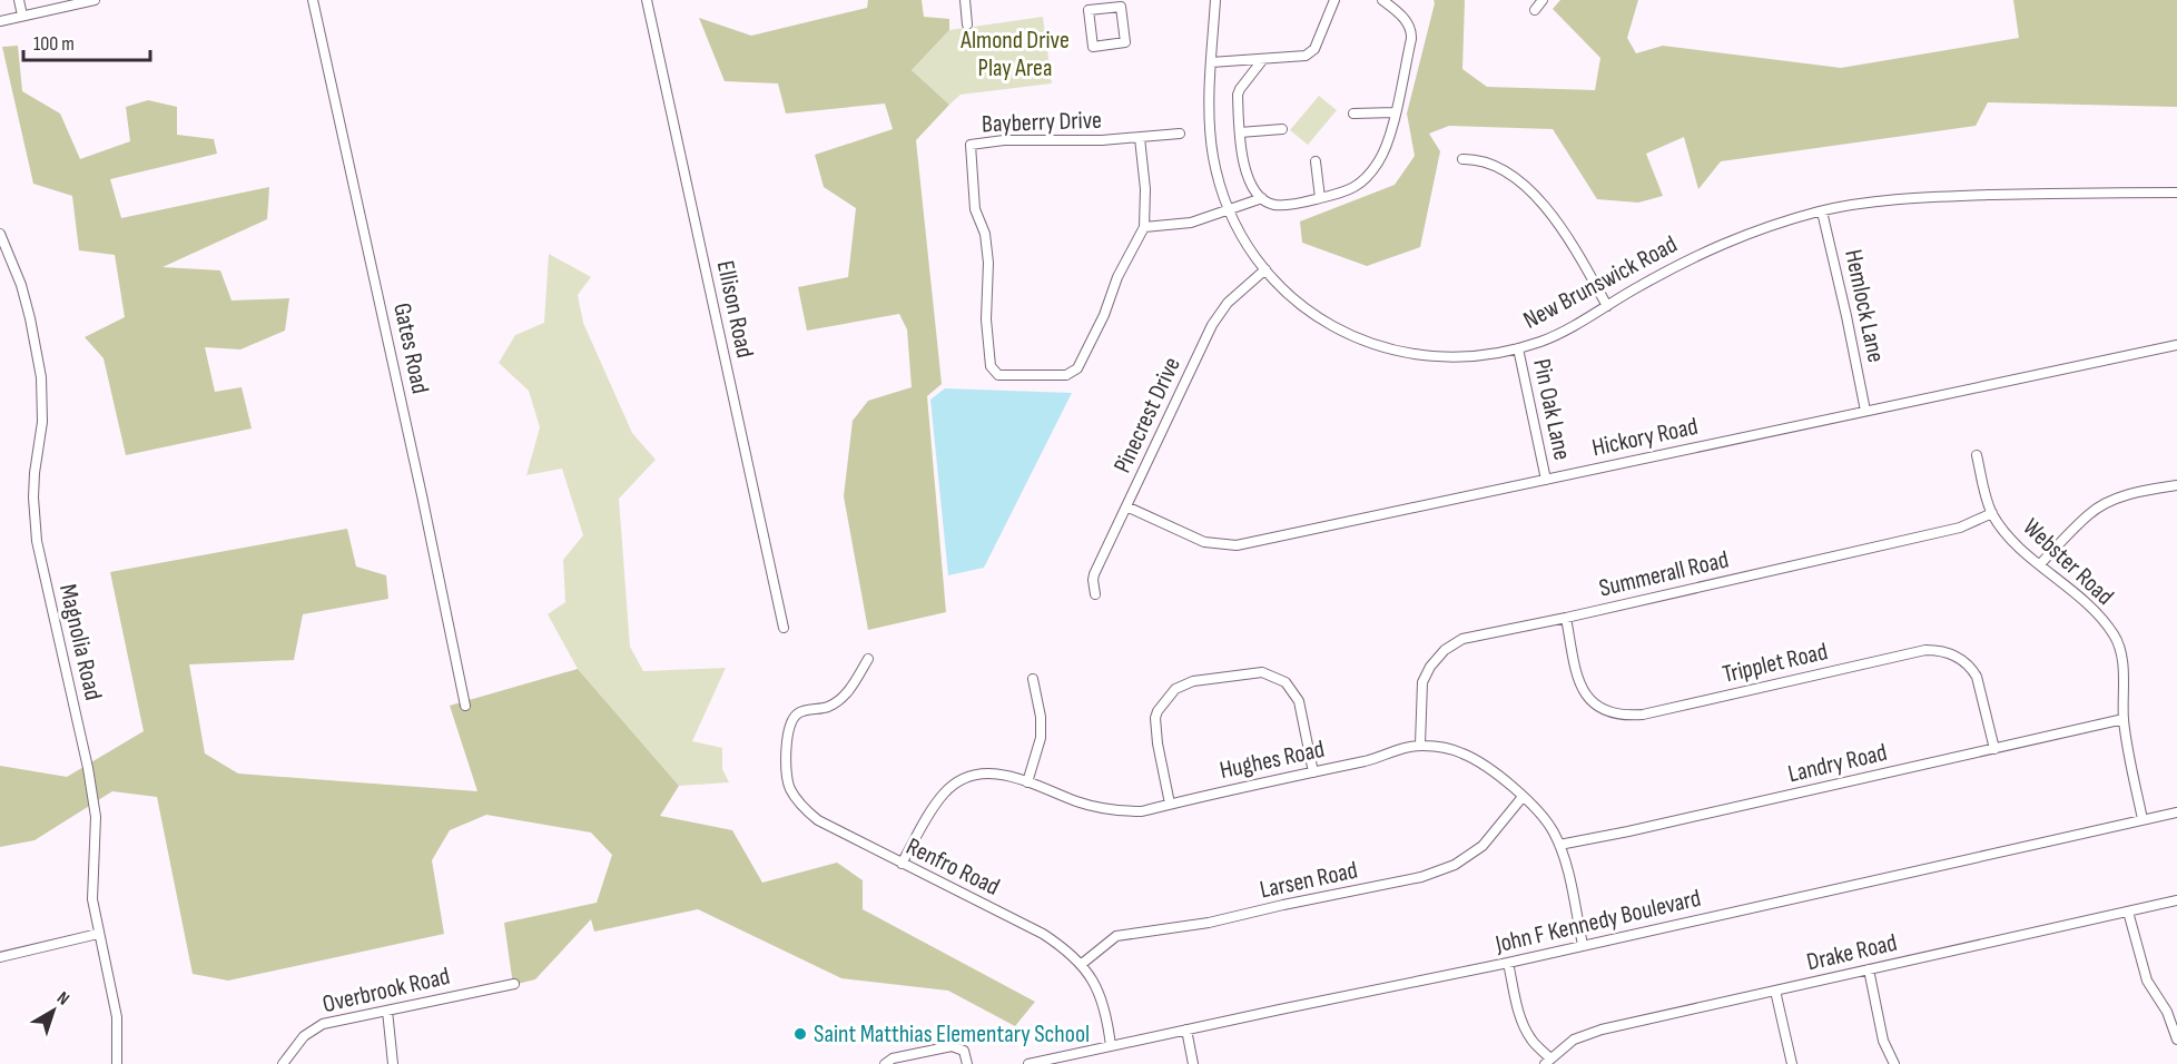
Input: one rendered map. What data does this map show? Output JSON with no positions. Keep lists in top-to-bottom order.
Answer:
{
  "streets": {
    "street": [
      "Bayberry Drive",
      "New Brunswick Road",
      "Hemlock Lane",
      "Ellison Road",
      "Gates Road",
      "Pin Oak Lane",
      "Pinecrest Drive",
      "Hickory Road",
      "Webster Road",
      "Summerall Road",
      "Magnolia Road",
      "Tripplet Road",
      "Hughes Road",
      "Landry Road",
      "Renfro Road",
      "Larsen Road",
      "John F Kennedy Boulevard",
      "Drake Road",
      "Overbrook Road"
    ]
  },
  "crossings": [
    ["New Brunswick Road", "Hemlock Lane"],
    ["New Brunswick Road", "Pin Oak Lane"],
    ["New Brunswick Road", "Pinecrest Drive"],
    ["Hemlock Lane", "Hickory Road"],
    ["Pin Oak Lane", "Hickory Road"],
    ["Pinecrest Drive", "Hickory Road"],
    ["Webster Road", "Summerall Road"],
    ["Webster Road", "Landry Road"],
    ["Webster Road", "John F Kennedy Boulevard"],
    ["Summerall Road", "Tripplet Road"],
    ["Summerall Road", "Hughes Road"],
    ["Tripplet Road", "Landry Road"],
    ["Hughes Road", "Landry Road"],
    ["Hughes Road", "Renfro Road"],
    ["Hughes Road", "Larsen Road"],
    ["Hughes Road", "John F Kennedy Boulevard"],
    ["Renfro Road", "Larsen Road"],
    ["Renfro Road", "John F Kennedy Boulevard"]
  ],
  "parks": ["Almond Drive Play Area"],
  "places": ["Saint Matthias Elementary School"],
  "scale_bar": "100 m",
  "north": "top right"
}
